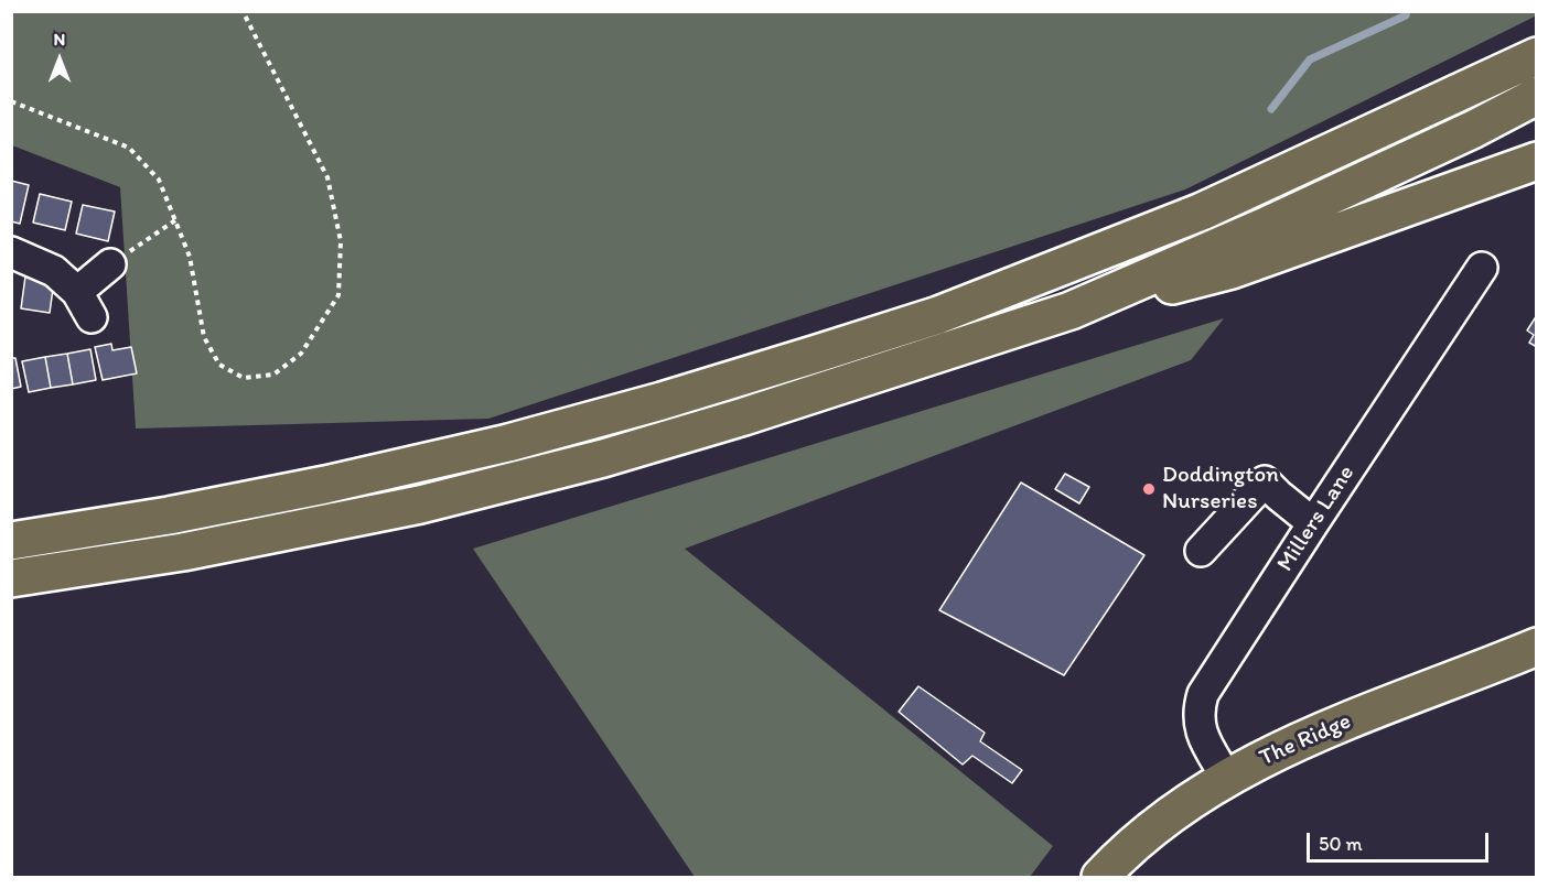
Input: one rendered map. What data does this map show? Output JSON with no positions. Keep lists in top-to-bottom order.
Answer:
{
  "streets": {
    "main road": ["The Ridge"],
    "street": ["Millers Lane"]
  },
  "crossings": [
    ["Millers Lane", "The Ridge"]
  ],
  "places": ["Doddington Nurseries"],
  "scale_bar": "50 m",
  "north": "top"
}
